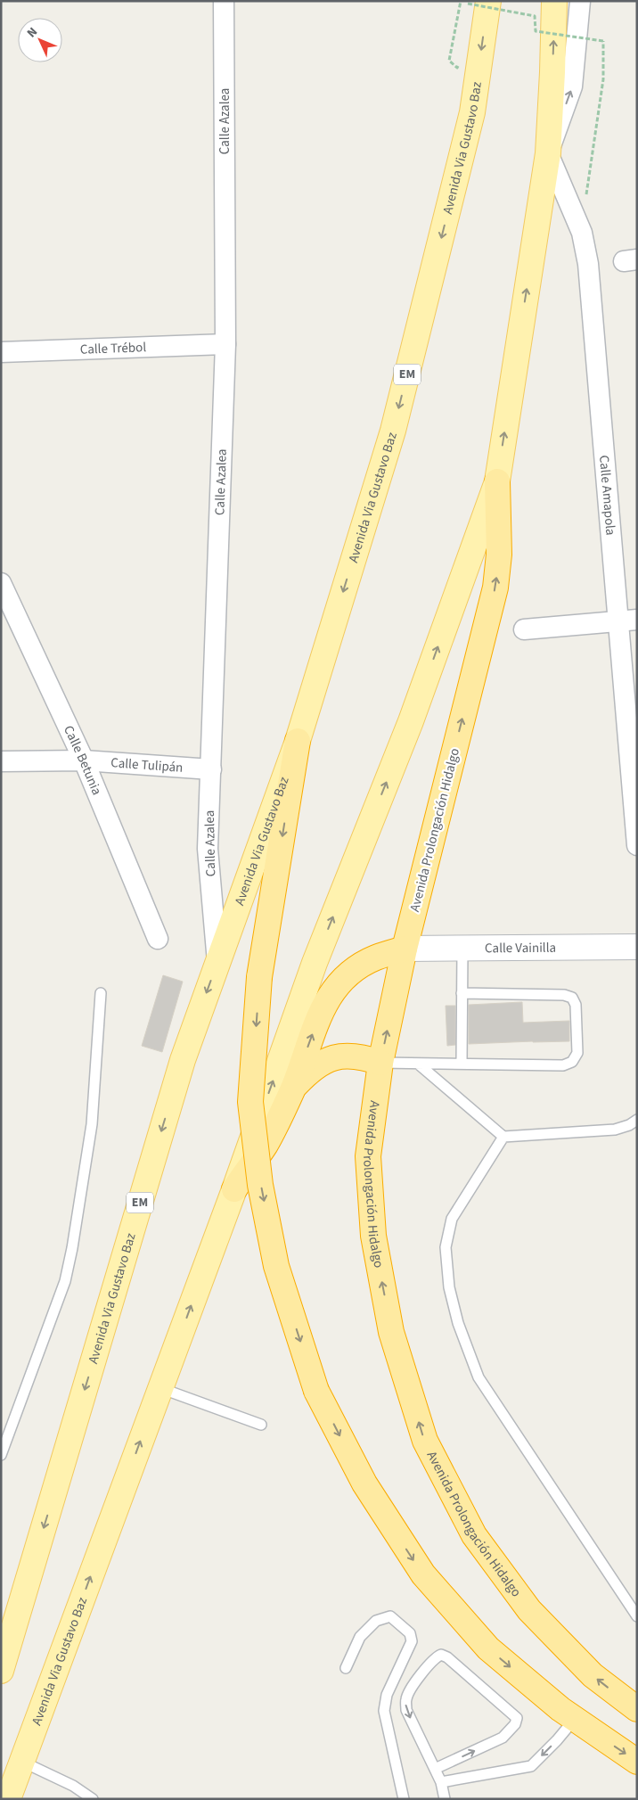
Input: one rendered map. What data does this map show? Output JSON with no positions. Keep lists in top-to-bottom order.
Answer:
{
  "streets": {
    "highway": ["Avenida Prolongación Hidalgo"],
    "main road": ["Avenida Via Gustavo Baz", "EM"],
    "street": [
      "Calle Azalea",
      "Calle Trébol",
      "Calle Amapola",
      "Calle Betunia",
      "Calle Tulipán",
      "Calle Vainilla"
    ]
  },
  "crossings": [
    ["Calle Azalea", "Avenida Via Gustavo Baz"],
    ["Calle Azalea", "Calle Trébol"],
    ["Calle Azalea", "Calle Tulipán"],
    ["Avenida Via Gustavo Baz", "Calle Amapola"],
    ["Avenida Via Gustavo Baz", "Avenida Prolongación Hidalgo"],
    ["Calle Betunia", "Calle Tulipán"],
    ["Avenida Prolongación Hidalgo", "Calle Vainilla"]
  ],
  "north": "top left"
}
